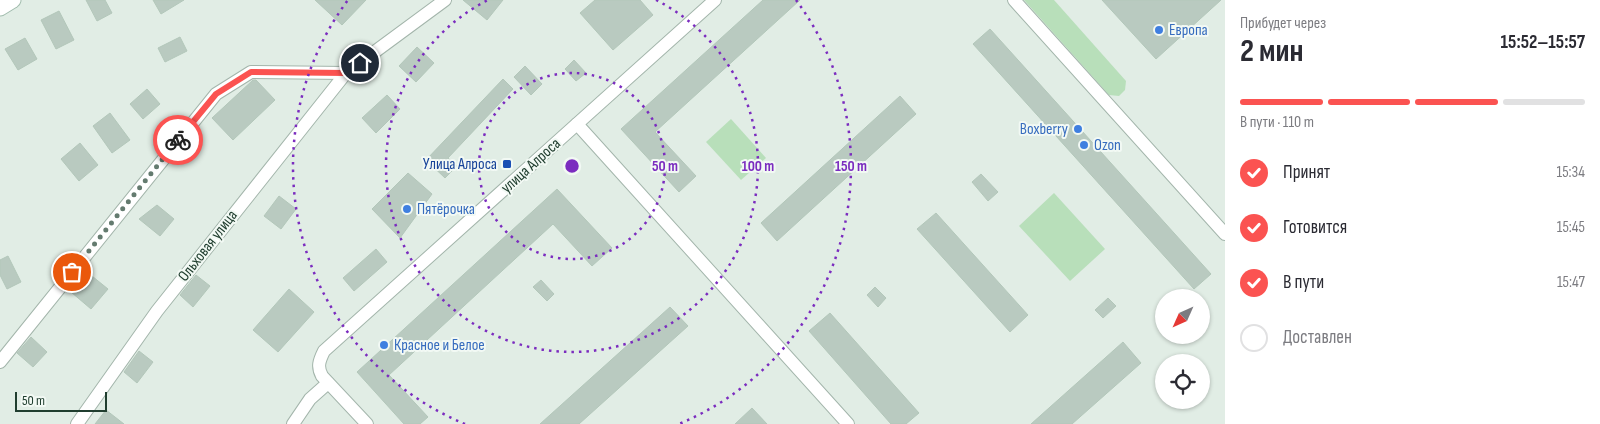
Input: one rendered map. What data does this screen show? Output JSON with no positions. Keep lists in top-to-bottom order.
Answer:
{
  "streets": {
    "street": ["улица Алроса", "Ольховая улица"]
  },
  "places": {
    "other": [
      "Европа",
      "Boxberry",
      "Ozon",
      "Пятёрочка",
      "Красное и Белое"
    ],
    "transit": ["Улица Алроса"]
  },
  "scale_bar": "50 m",
  "north": "bottom left",
  "page": {
    "heading": ["2 мин", "Прибудет через", "15:52–15:57"],
    "bar": "В пути · 110 m",
    "list": [
      ["Принят", "15:34"],
      ["Готовится", "15:45"],
      ["В пути", "15:47"],
      "Доставлен"
    ],
    "scale": "50 m"
  },
  "rings": ["50 m", "100 m", "150 m"]
}
